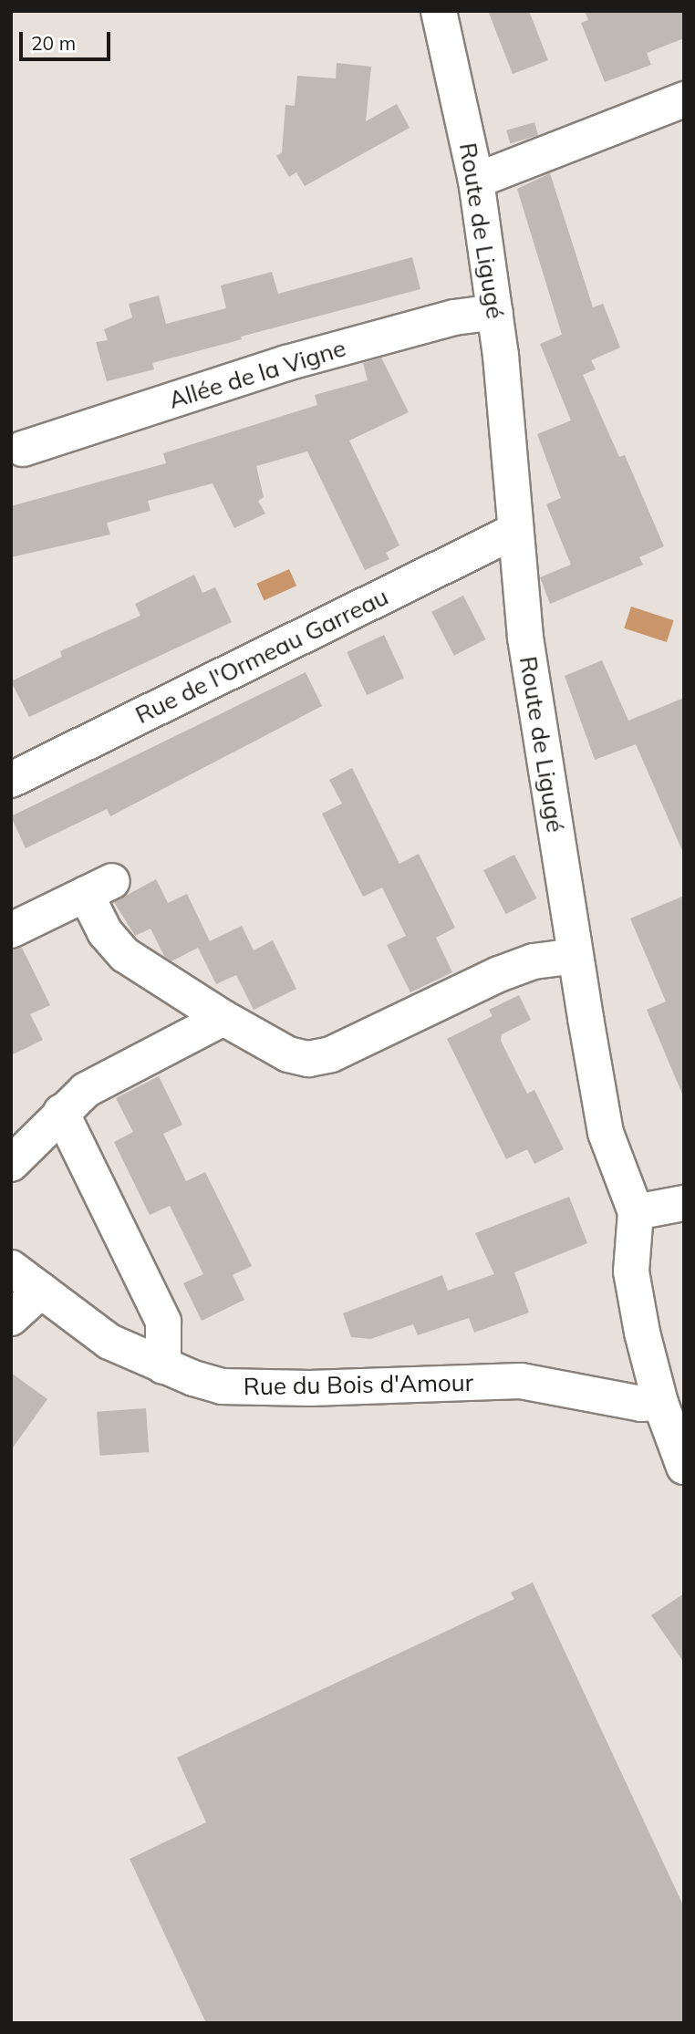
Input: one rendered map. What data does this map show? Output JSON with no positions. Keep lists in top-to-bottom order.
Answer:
{
  "streets": {
    "street": [
      "Route de Ligugé",
      "Allée de la Vigne",
      "Rue de l'Ormeau Garreau",
      "Rue du Bois d'Amour"
    ]
  },
  "crossings": [
    ["Route de Ligugé", "Allée de la Vigne"],
    ["Route de Ligugé", "Rue de l'Ormeau Garreau"],
    ["Route de Ligugé", "Rue du Bois d'Amour"]
  ],
  "scale_bar": "20 m"
}
